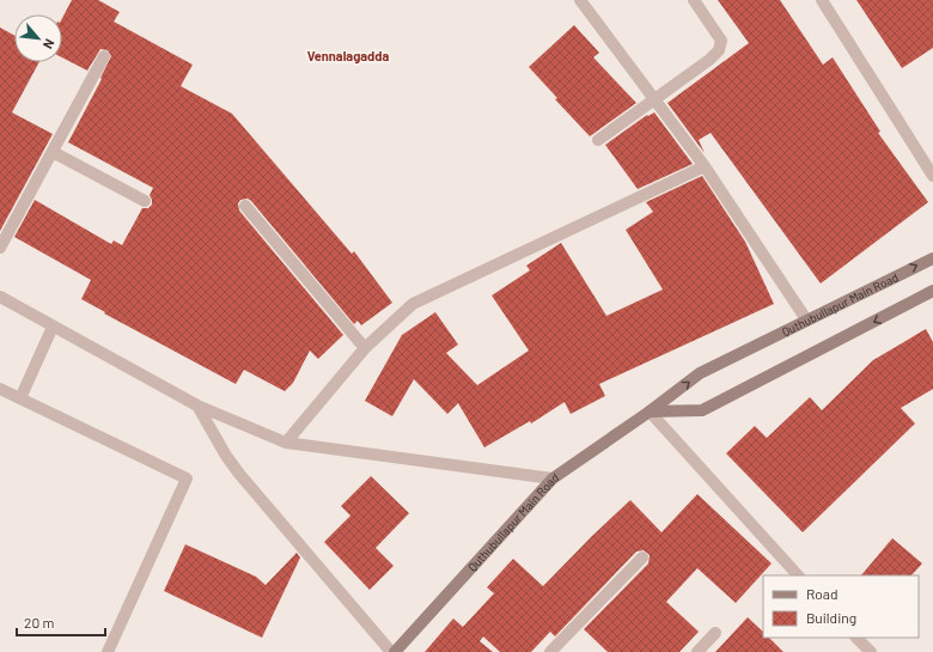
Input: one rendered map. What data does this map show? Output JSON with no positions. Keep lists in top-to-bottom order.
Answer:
{
  "streets": {
    "main road": ["Quthubullapur Main Road"]
  },
  "districts": ["Vennalagadda"],
  "legend": ["Road", "Building"],
  "scale_bar": "20 m",
  "north": "bottom right"
}
